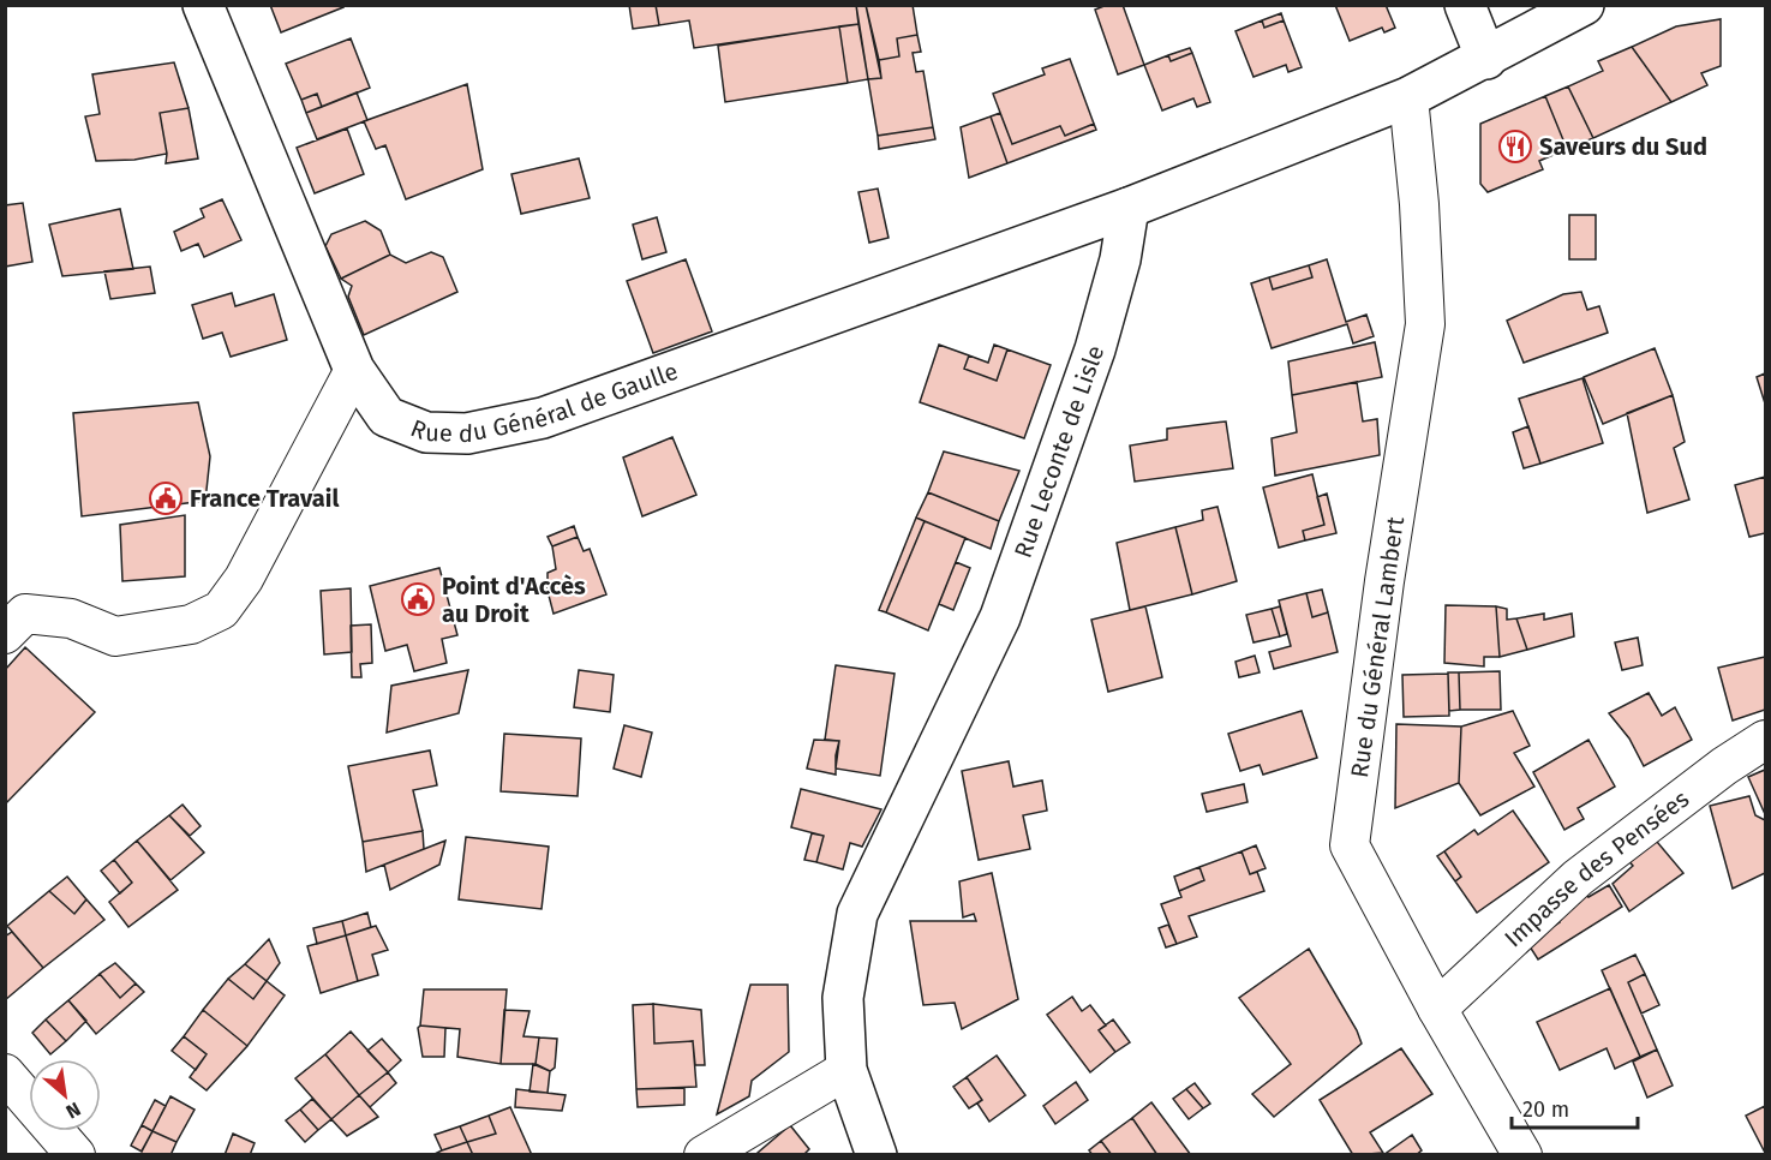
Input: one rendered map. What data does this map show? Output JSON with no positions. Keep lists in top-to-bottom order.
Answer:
{
  "streets": {
    "main road": ["Rue du Général de Gaulle", "Rue Leconte de Lisle"],
    "street": ["Rue du Général Lambert", "Impasse des Pensées"]
  },
  "crossings": [
    ["Rue du Général de Gaulle", "Rue Leconte de Lisle"],
    ["Rue du Général Lambert", "Impasse des Pensées"]
  ],
  "places": {
    "restaurant": ["Saveurs du Sud"],
    "public building": ["France Travail", "Point d'Accès au Droit"]
  },
  "scale_bar": "20 m",
  "north": "bottom right"
}
